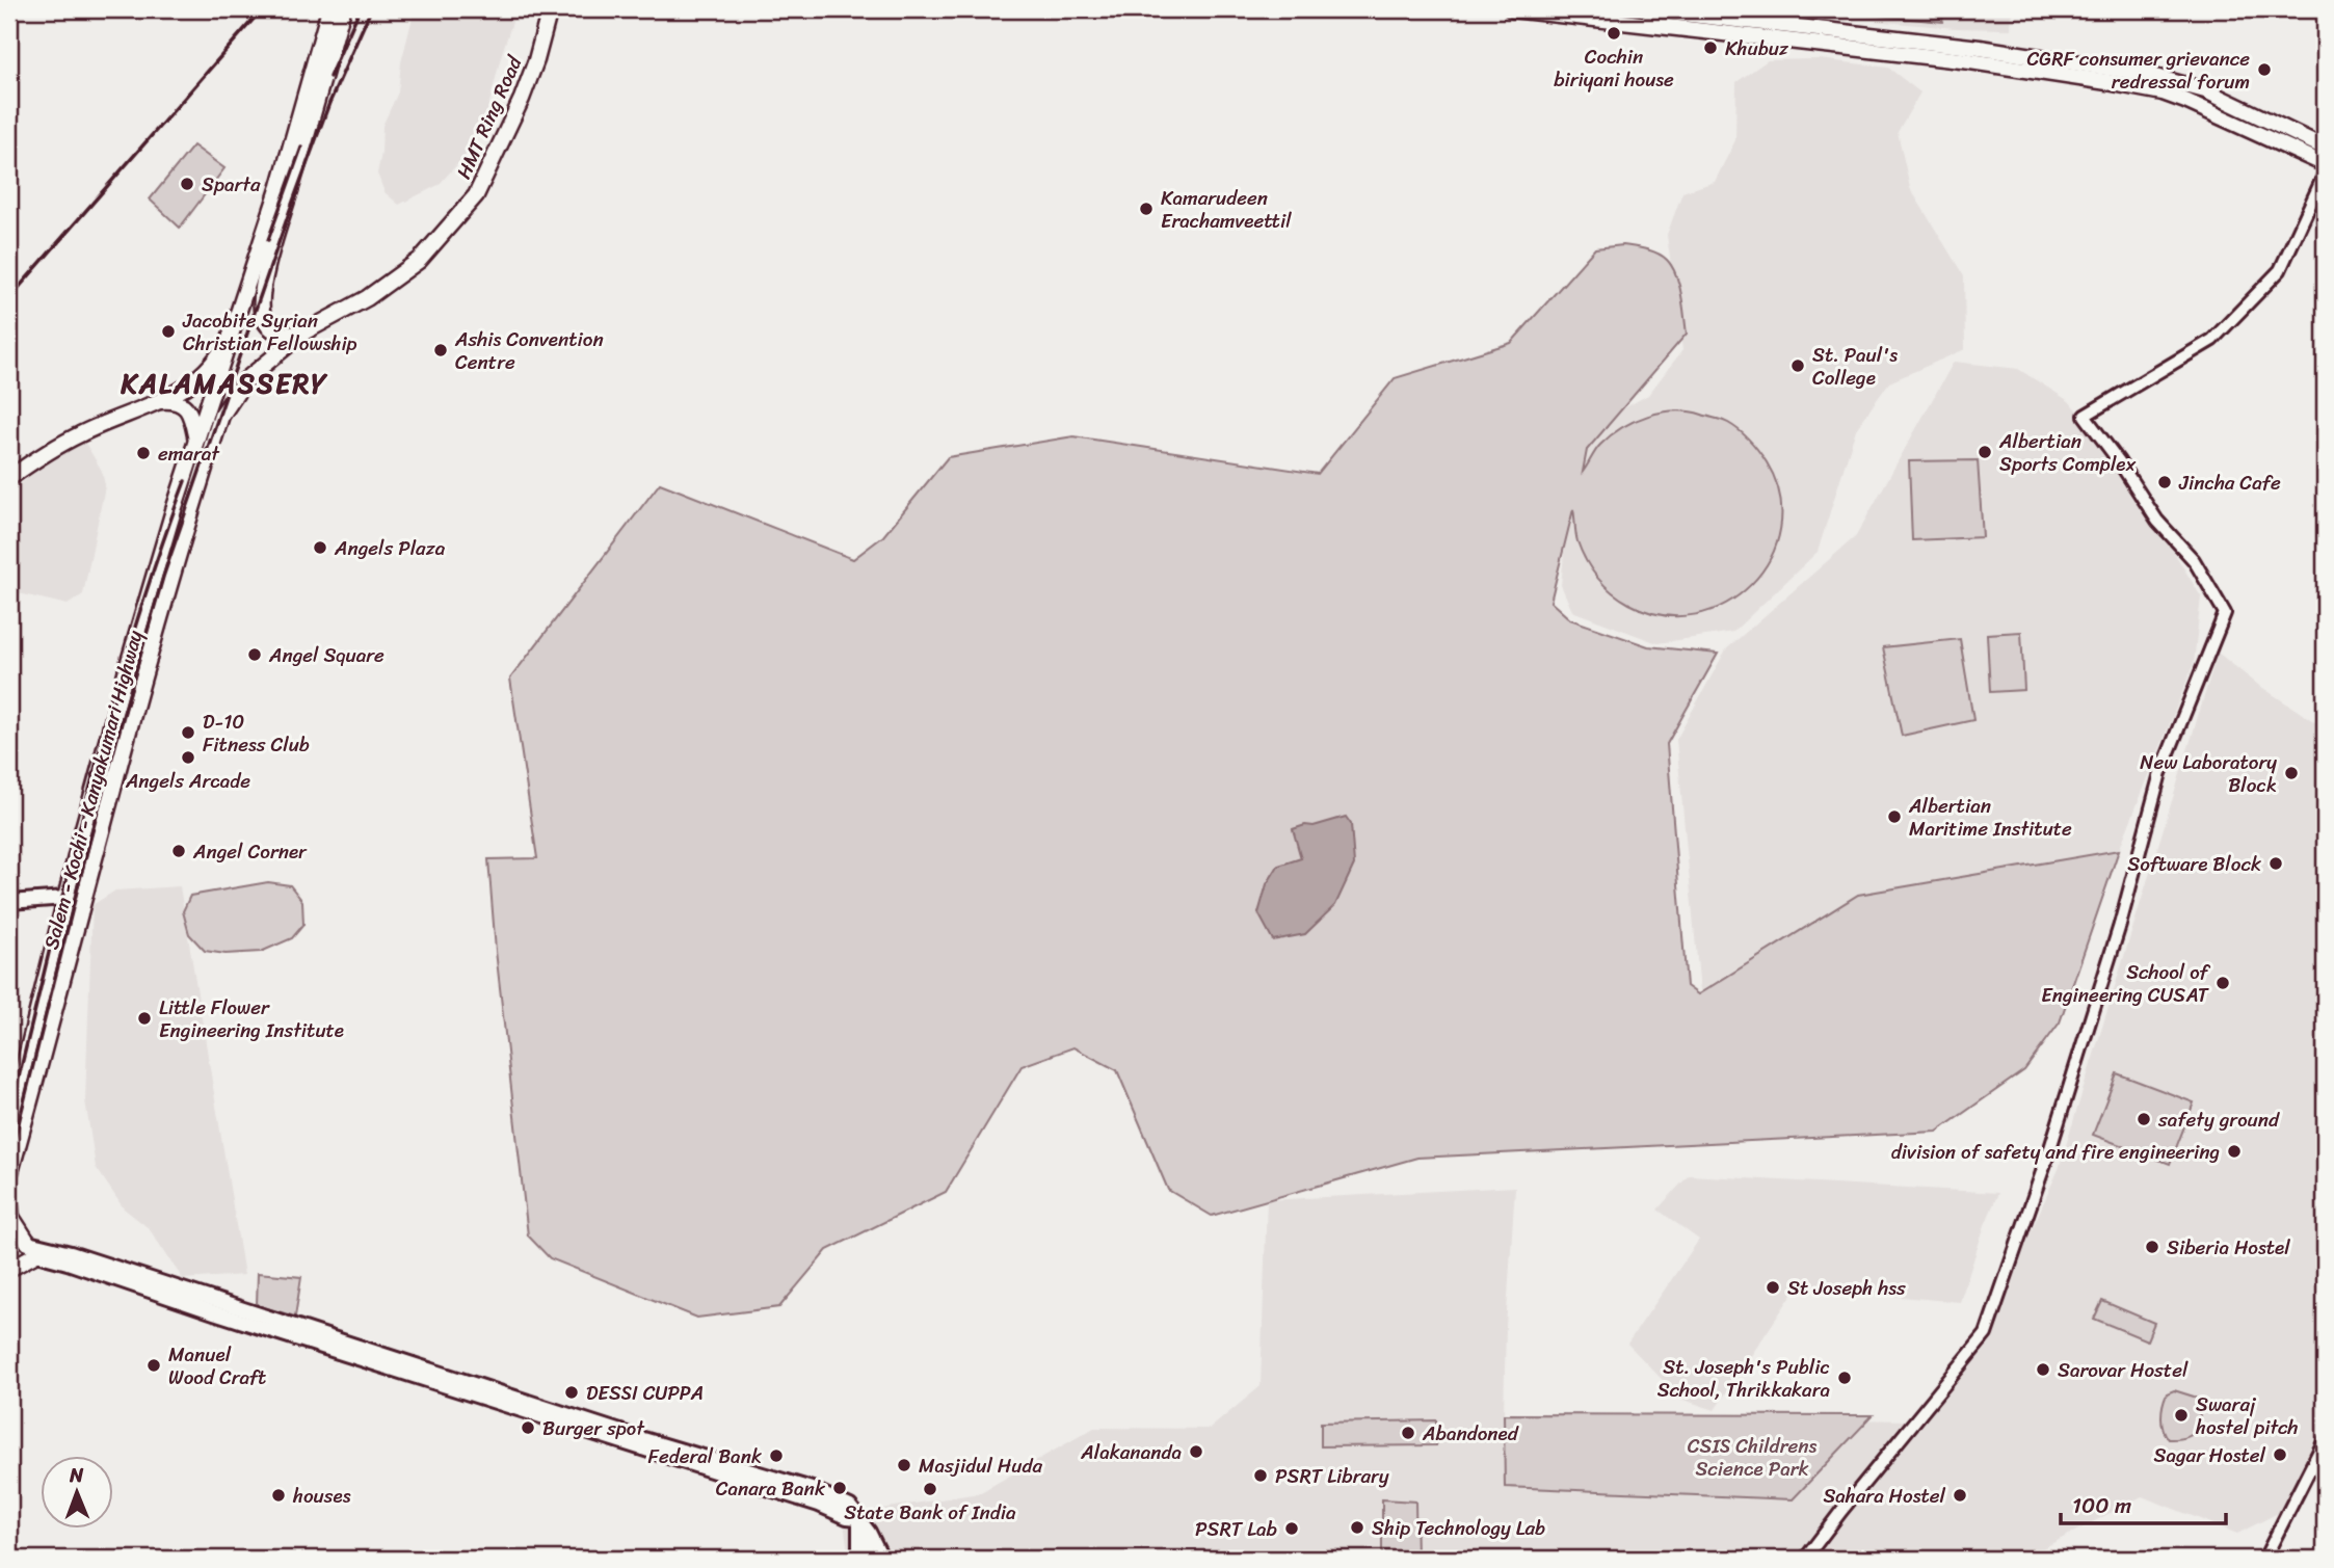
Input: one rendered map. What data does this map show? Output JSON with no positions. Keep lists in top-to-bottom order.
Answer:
{
  "streets": {
    "main road": ["HMT Ring Road", "Salem - Kochi - Kanyakumari Highway"]
  },
  "crossings": [
    ["HMT Ring Road", "Salem - Kochi - Kanyakumari Highway"]
  ],
  "districts": ["KALAMASSERY"],
  "parks": ["CSIS Childrens Science Park"],
  "places": [
    "Cochin biriyani house",
    "Khubuz",
    "CGRF consumer grievance redressal forum",
    "Sparta",
    "Kamarudeen Erachamveettil",
    "Jacobite Syrian Christian Fellowship",
    "Ashis Convention Centre",
    "St. Paul's College",
    "Albertian Sports Complex",
    "emarat",
    "Jincha Cafe",
    "Angels Plaza",
    "Angel Square",
    "D-10 Fitness Club",
    "Angels Arcade",
    "New Laboratory Block",
    "Albertian Maritime Institute",
    "Angel Corner",
    "Software Block",
    "School of Engineering CUSAT",
    "Little Flower Engineering Institute",
    "safety ground",
    "division of safety and fire engineering",
    "Siberia Hostel",
    "St Joseph hss",
    "Manuel Wood Craft",
    "Sarovar Hostel",
    "St. Joseph's Public School, Thrikkakara",
    "DESSI CUPPA",
    "Swaraj hostel pitch",
    "Burger spot",
    "Abandoned",
    "Alakananda",
    "Sagar Hostel",
    "Federal Bank",
    "Masjidul Huda",
    "PSRT Library",
    "Canara Bank",
    "State Bank of India",
    "houses",
    "Sahara Hostel",
    "Ship Technology Lab",
    "PSRT Lab"
  ],
  "scale_bar": "100 m",
  "north": "top"
}
